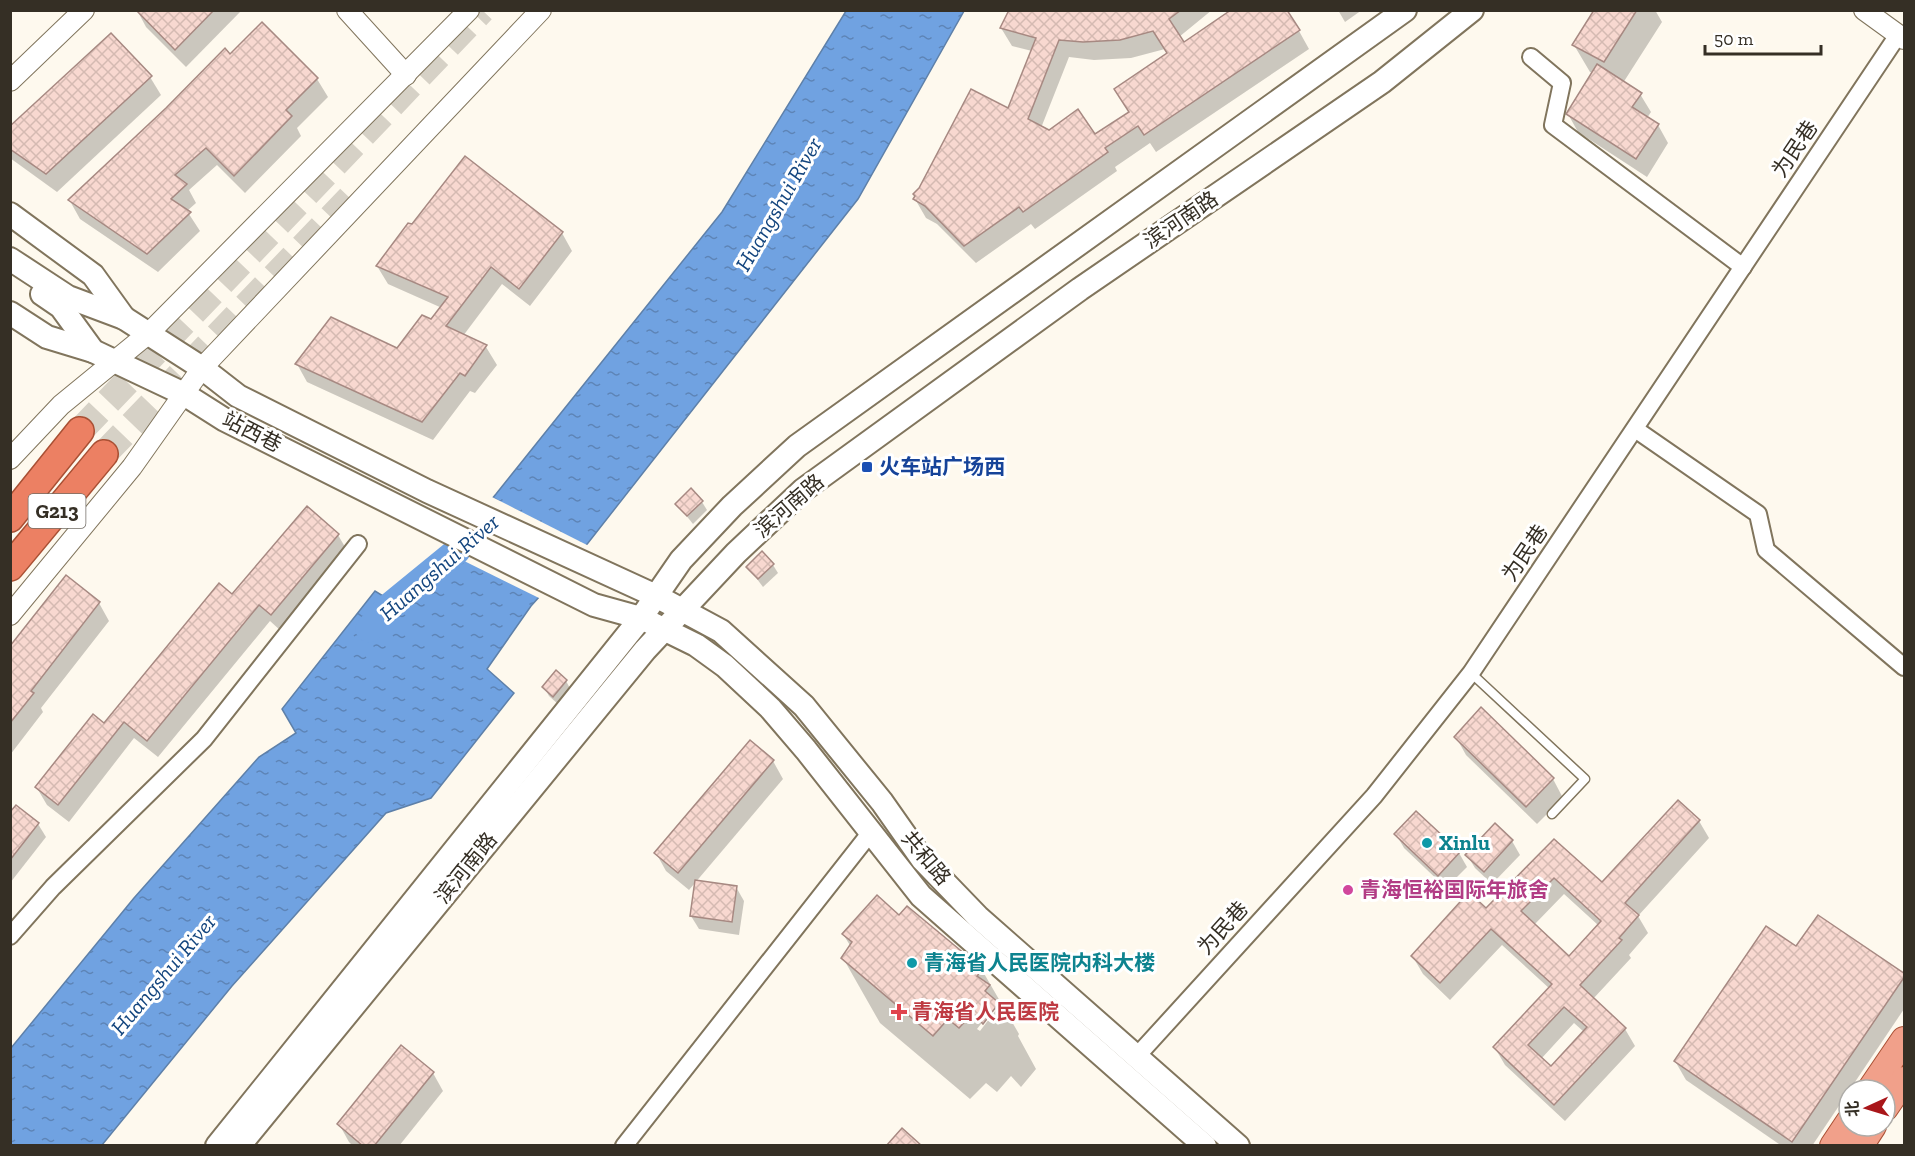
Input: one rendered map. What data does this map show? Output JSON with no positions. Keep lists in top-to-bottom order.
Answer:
{
  "streets": {
    "highway": ["G213"],
    "main road": ["滨河南路", "站西巷", "共和路"],
    "street": ["为民巷"]
  },
  "crossings": [
    ["为民巷", "共和路"],
    ["滨河南路", "共和路"],
    ["站西巷", "共和路"]
  ],
  "water": ["Huangshui River"],
  "places": {
    "transit": ["火车站广场西"],
    "other": ["Xinlu", "青海恒裕国际年旅舍", "青海省人民医院内科大楼"],
    "health": ["青海省人民医院"]
  },
  "scale_bar": "50 m",
  "north": "left"
}
